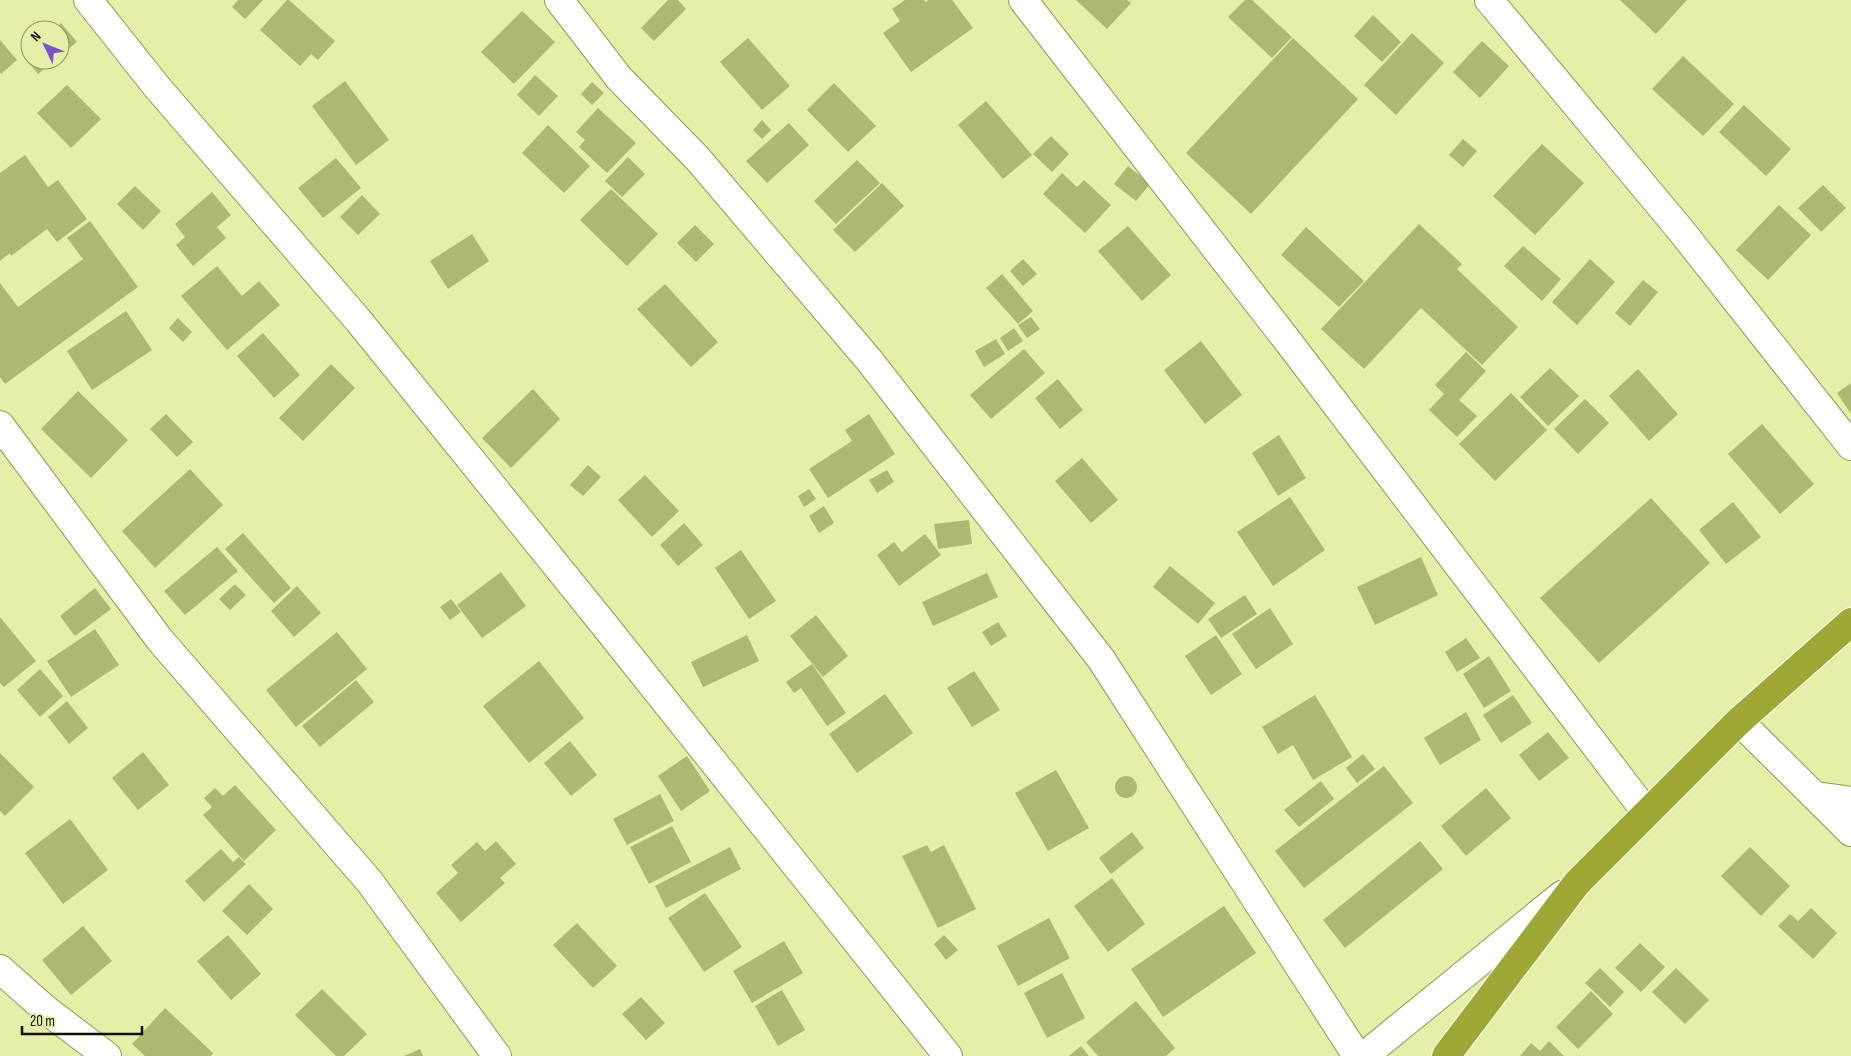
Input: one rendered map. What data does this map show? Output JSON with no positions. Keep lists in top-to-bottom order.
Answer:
{
  "scale_bar": "20 m",
  "north": "top left"
}
